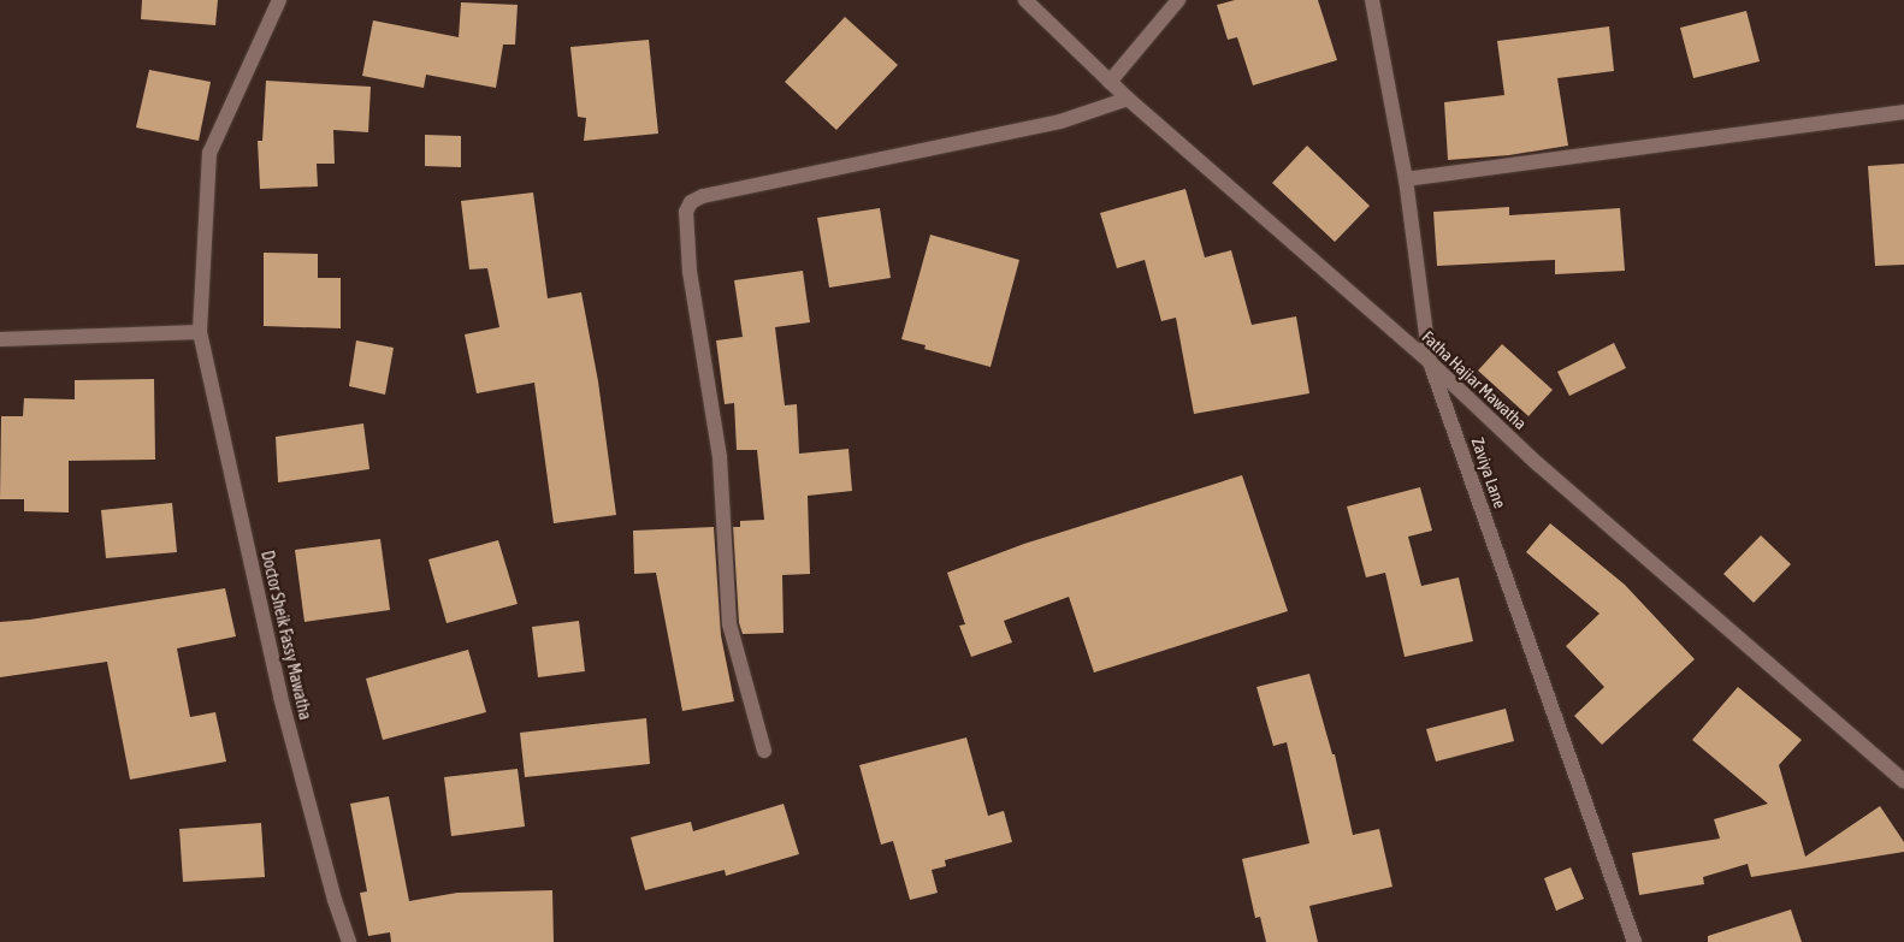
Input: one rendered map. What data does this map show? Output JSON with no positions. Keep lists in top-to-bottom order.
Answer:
{
  "streets": {
    "street": ["Fatha Hajiar Mawatha", "Zaviya Lane", "Doctor Sheik Fassy Mawatha"]
  },
  "crossings": [
    ["Fatha Hajiar Mawatha", "Zaviya Lane"]
  ]
}
